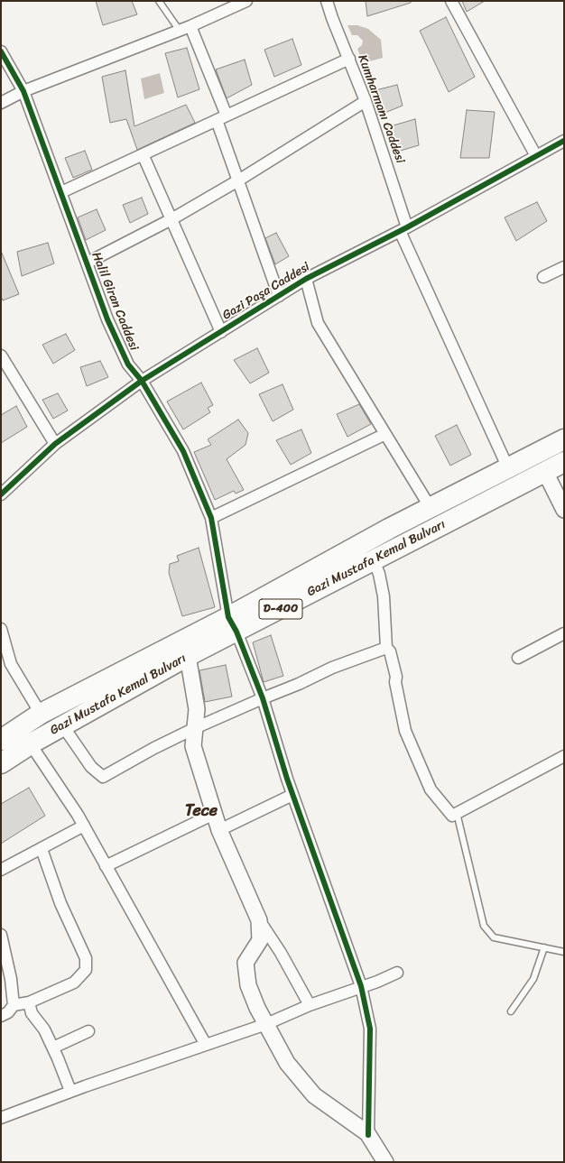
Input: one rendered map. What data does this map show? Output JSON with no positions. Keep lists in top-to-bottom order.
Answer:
{
  "streets": {
    "highway": ["Gazi Mustafa Kemal Bulvarı", "D-400"],
    "street": ["Kumharmanı Caddesi", "Gazi Paşa Caddesi", "Halil Giran Caddesi"]
  },
  "crossings": [
    ["Kumharmanı Caddesi", "Gazi Paşa Caddesi"],
    ["Kumharmanı Caddesi", "Gazi Mustafa Kemal Bulvarı"],
    ["Gazi Paşa Caddesi", "Halil Giran Caddesi"],
    ["Halil Giran Caddesi", "Gazi Mustafa Kemal Bulvarı"]
  ],
  "districts": ["Tece"]
}
